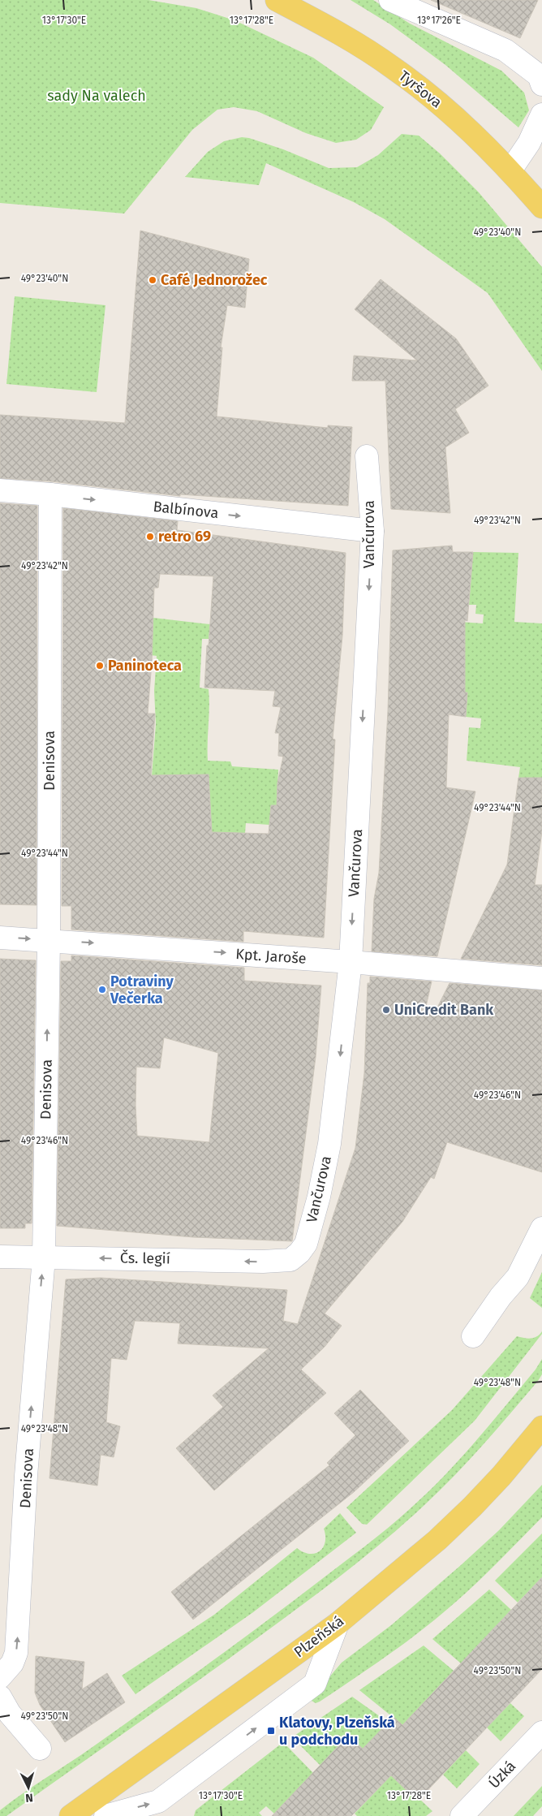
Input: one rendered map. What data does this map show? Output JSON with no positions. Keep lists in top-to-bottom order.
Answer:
{
  "streets": {
    "main road": ["Tyršova", "Plzeňská"],
    "street": [
      "Balbínova",
      "Vančurova",
      "Denisova",
      "Kpt. Jaroše",
      "Čs. legií",
      "Úzká"
    ]
  },
  "crossings": [
    ["Balbínova", "Vančurova"],
    ["Balbínova", "Denisova"],
    ["Vančurova", "Kpt. Jaroše"],
    ["Vančurova", "Čs. legií"],
    ["Denisova", "Kpt. Jaroše"],
    ["Denisova", "Čs. legií"]
  ],
  "one_way": [
    "Balbínova",
    "Vančurova",
    "Denisova",
    "Kpt. Jaroše",
    "Čs. legií"
  ],
  "parks": ["sady Na valech"],
  "places": {
    "other": [
      "Café Jednorožec",
      "retro 69",
      "Paninoteca",
      "Potraviny Večerka",
      "UniCredit Bank"
    ],
    "transit": ["Klatovy, Plzeňská u podchodu"]
  },
  "north": "bottom",
  "coordinates": [
    "13°17'30\"E",
    "13°17'28\"E",
    "13°17'26\"E",
    "49°23'40\"N",
    "49°23'42\"N",
    "49°23'44\"N",
    "49°23'46\"N",
    "49°23'48\"N",
    "49°23'50\"N"
  ]
}
